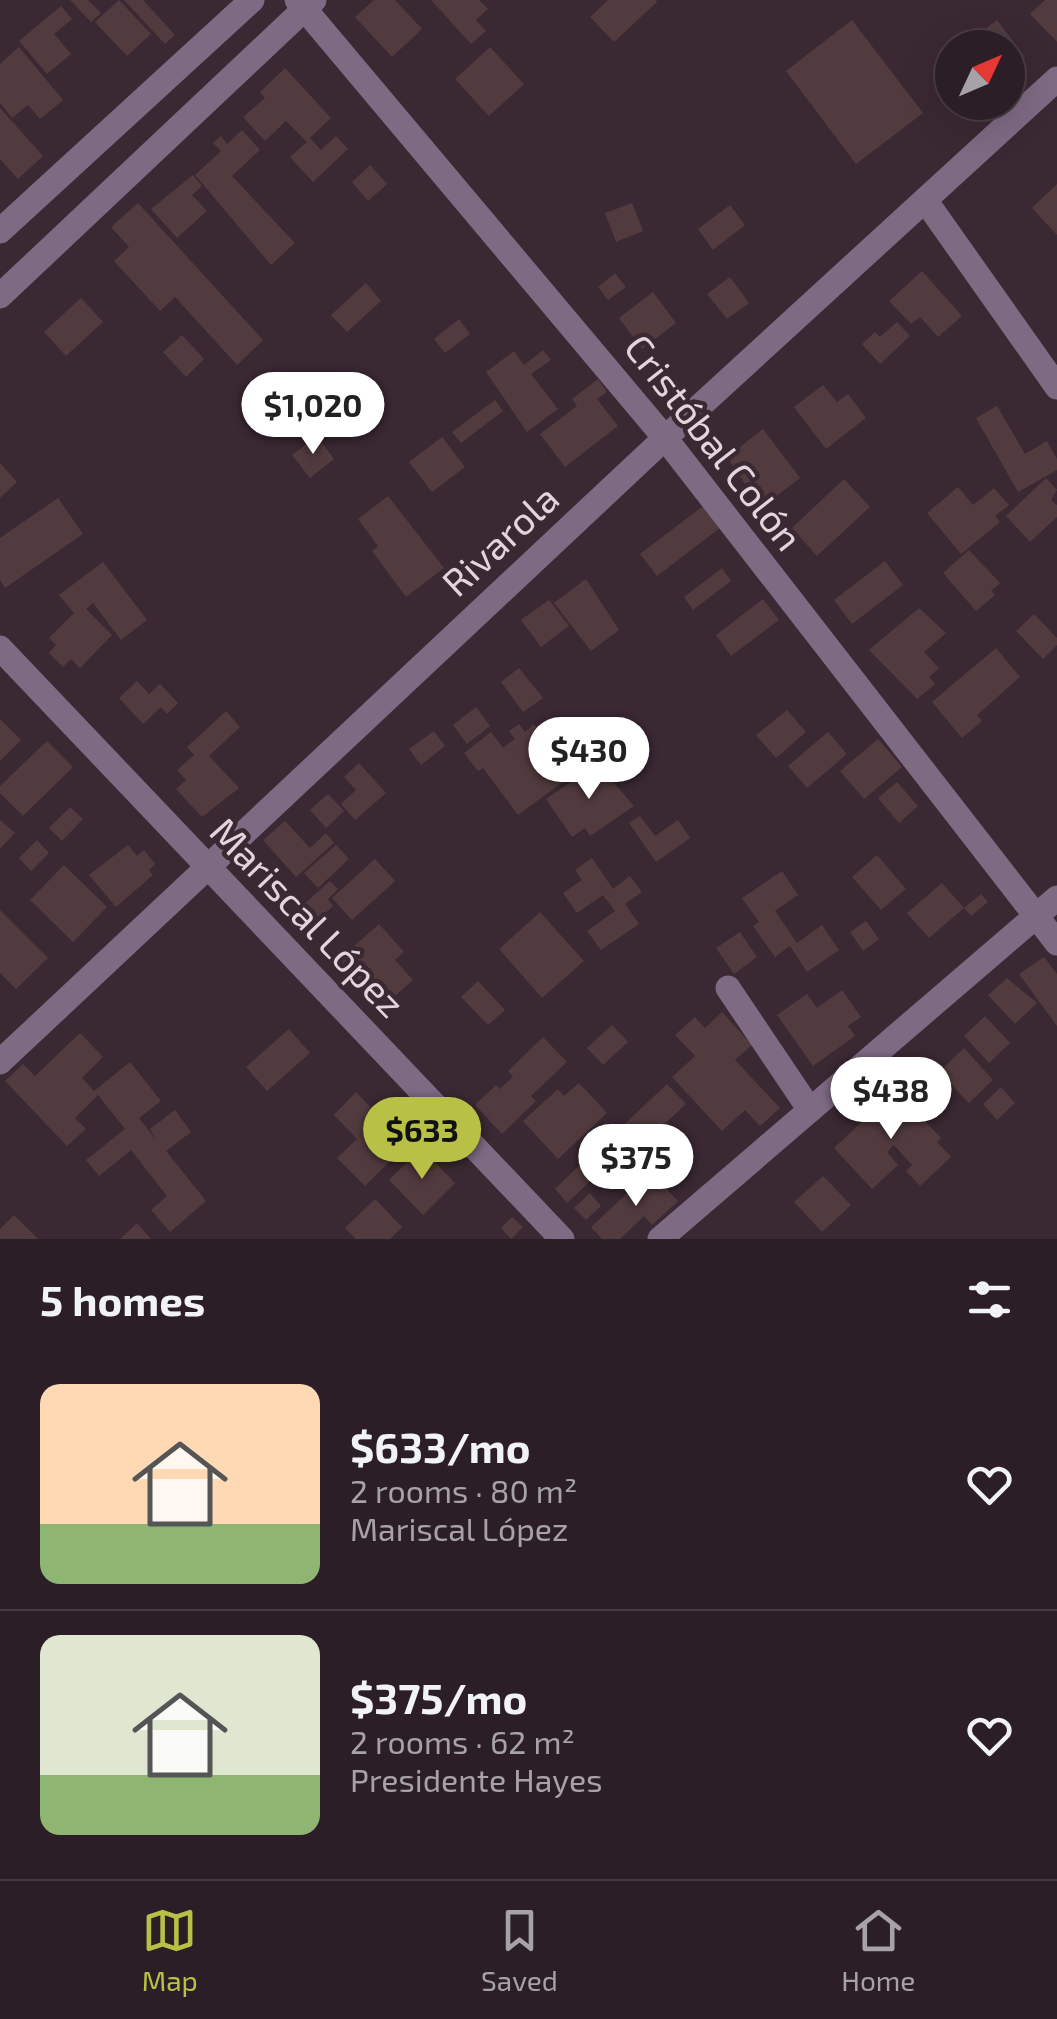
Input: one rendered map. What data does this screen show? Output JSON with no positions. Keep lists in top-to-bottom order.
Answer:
{
  "streets": {
    "street": ["Cristóbal Colón", "Rivarola", "Mariscal López"]
  },
  "crossings": [
    ["Cristóbal Colón", "Rivarola"],
    ["Rivarola", "Mariscal López"]
  ],
  "north": "top right",
  "page": {
    "price": [
      "$1,020",
      "$430",
      "$438",
      "$633",
      "$375"
    ],
    "heading": "5 homes",
    "list": [
      {
        "name": "$633/mo",
        "note": "2 rooms · 80 m² · Mariscal López"
      },
      {
        "name": "$375/mo",
        "note": "2 rooms · 62 m² · Presidente Hayes"
      }
    ],
    "tabs": ["Map", "Saved", "Home"]
  }
}
